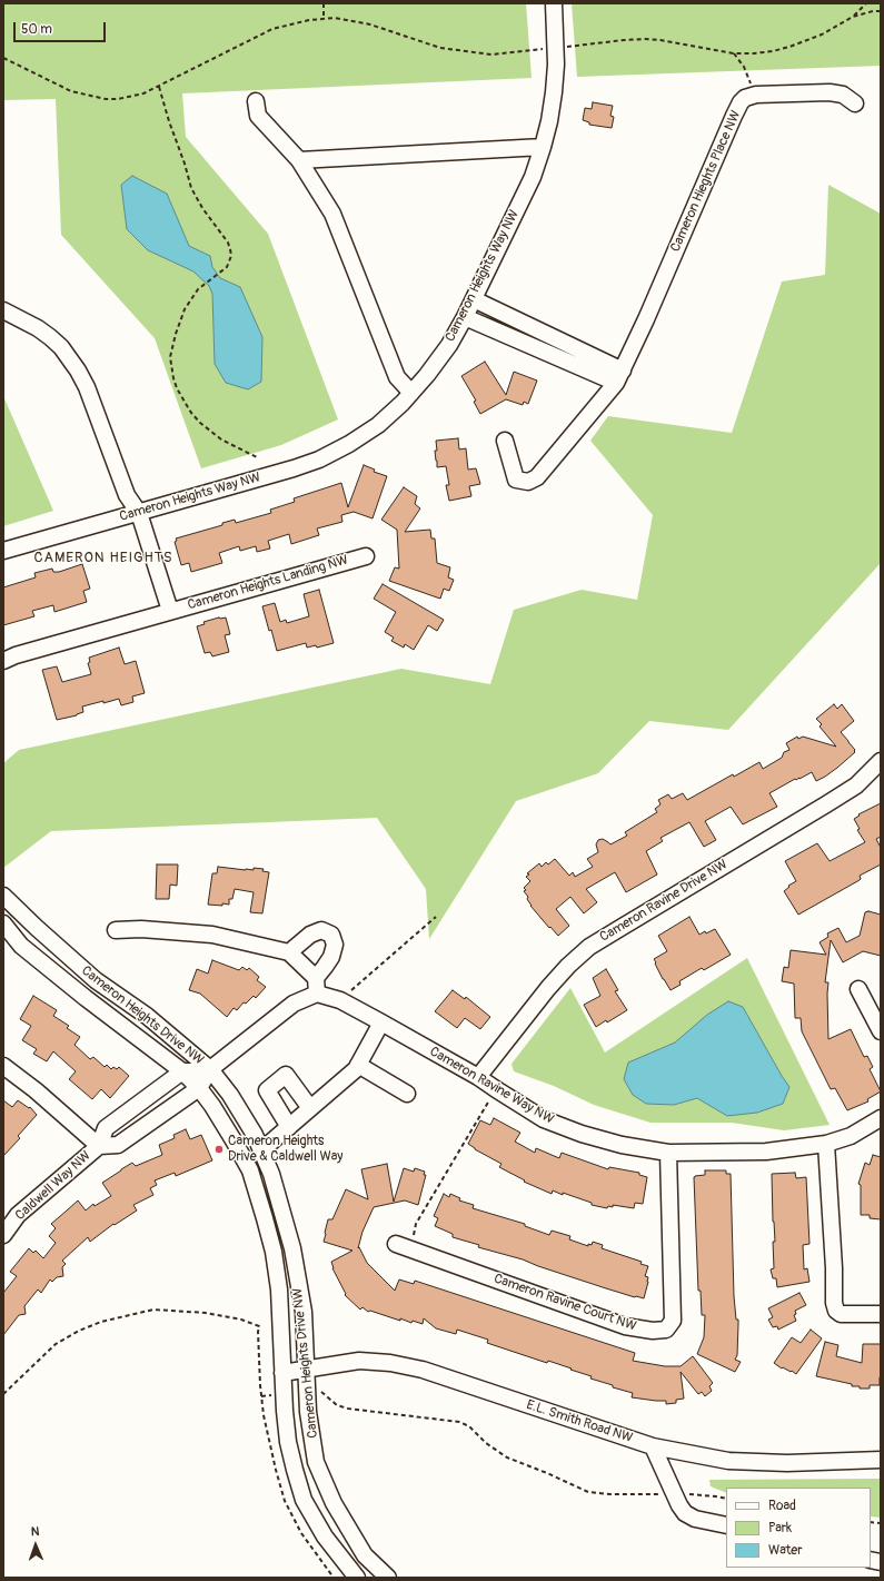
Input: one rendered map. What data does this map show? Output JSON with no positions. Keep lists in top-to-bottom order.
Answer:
{
  "streets": {
    "street": [
      "Cameron Hieghts Place NW",
      "Cameron Heights Way NW",
      "Cameron Heights Landing NW",
      "Cameron Ravine Drive NW",
      "Cameron Heights Drive NW",
      "Cameron Ravine Way NW",
      "Caldwell Way NW",
      "Cameron Ravine Court NW",
      "E.L. Smith Road NW"
    ]
  },
  "crossings": [
    ["Cameron Heights Way NW", "Cameron Heights Landing NW"],
    ["Cameron Ravine Drive NW", "Cameron Ravine Way NW"],
    ["Cameron Heights Drive NW", "Caldwell Way NW"],
    ["Cameron Heights Drive NW", "E.L. Smith Road NW"],
    ["Cameron Ravine Way NW", "Cameron Ravine Court NW"]
  ],
  "districts": ["CAMERON HEIGHTS"],
  "places": ["Cameron Heights Drive & Caldwell Way"],
  "legend": ["Road", "Park", "Water"],
  "scale_bar": "50 m",
  "north": "top"
}
